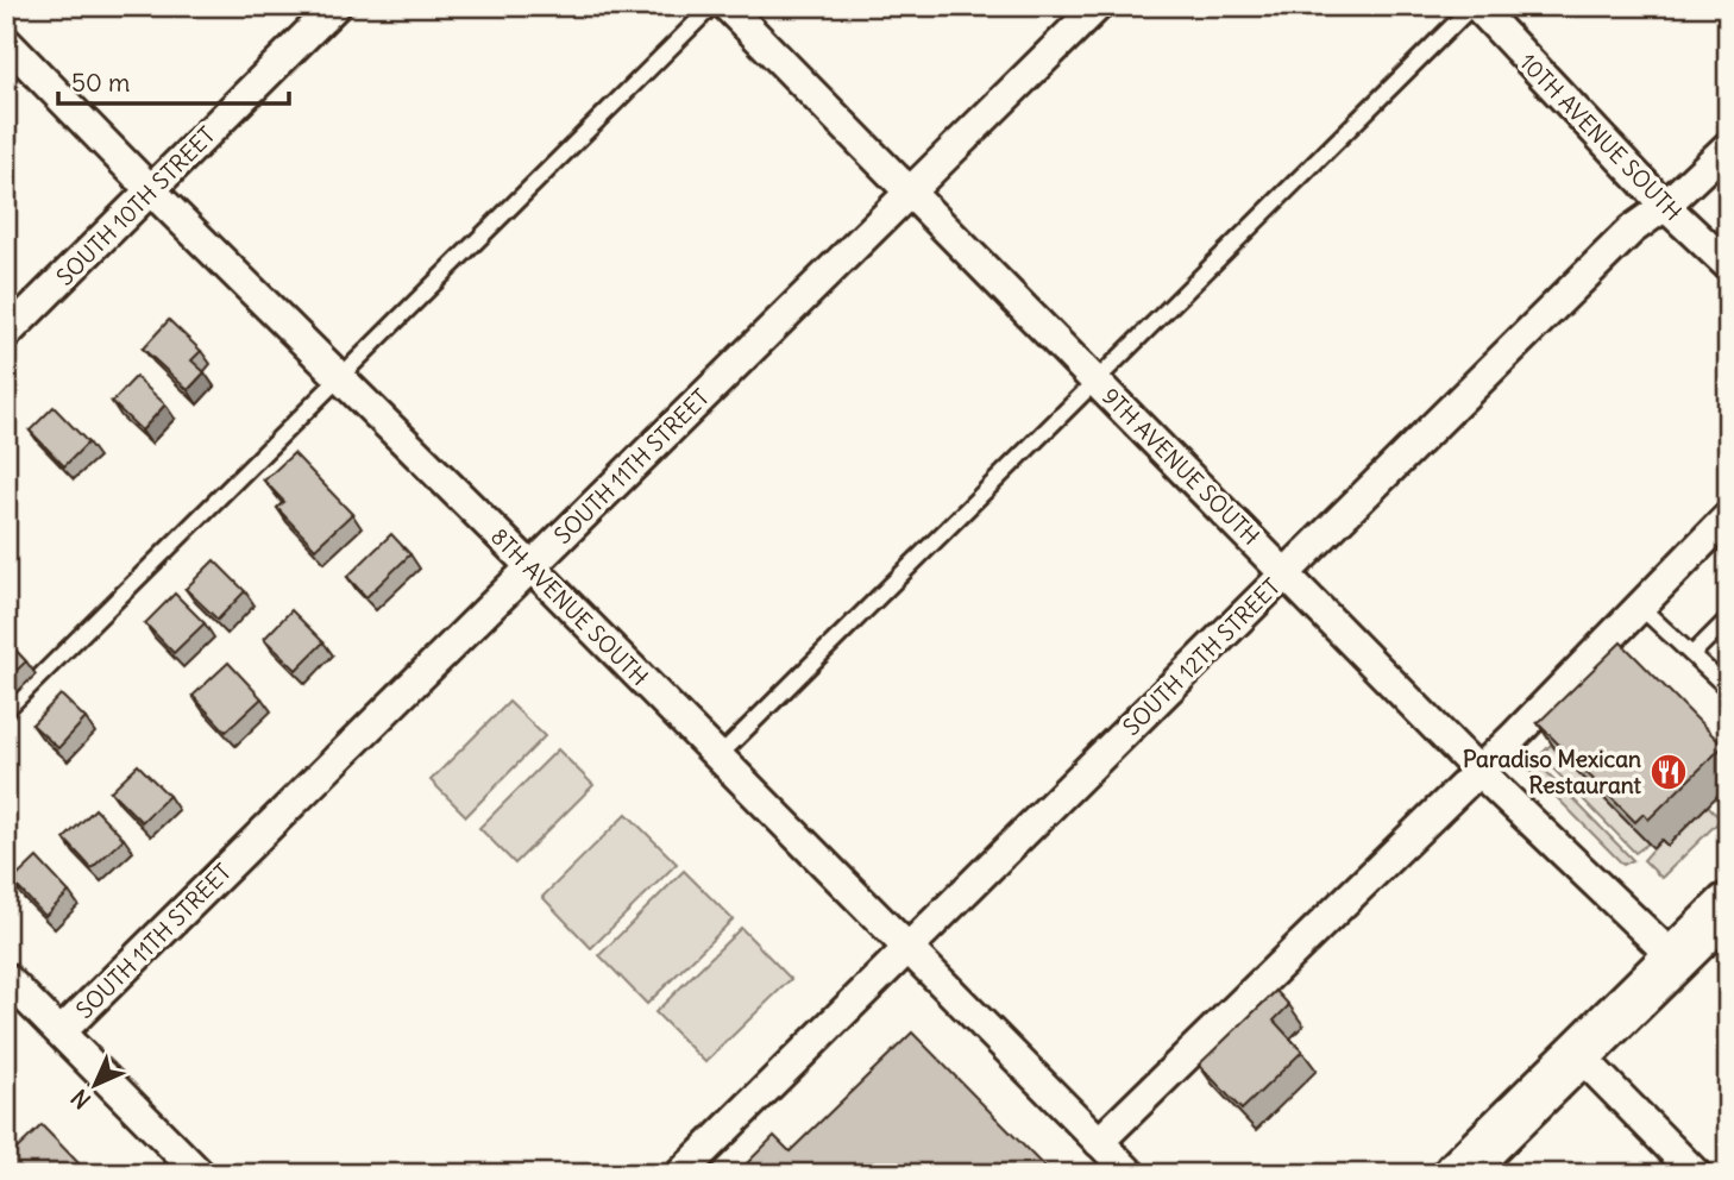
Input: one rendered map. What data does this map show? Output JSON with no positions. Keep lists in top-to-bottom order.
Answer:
{
  "streets": {
    "street": [
      "10TH AVENUE SOUTH",
      "SOUTH 10TH STREET",
      "SOUTH 11TH STREET",
      "9TH AVENUE SOUTH",
      "8TH AVENUE SOUTH",
      "SOUTH 12TH STREET"
    ]
  },
  "crossings": [
    ["10TH AVENUE SOUTH", "SOUTH 12TH STREET"],
    ["SOUTH 10TH STREET", "8TH AVENUE SOUTH"],
    ["SOUTH 11TH STREET", "9TH AVENUE SOUTH"],
    ["SOUTH 11TH STREET", "8TH AVENUE SOUTH"],
    ["9TH AVENUE SOUTH", "SOUTH 12TH STREET"],
    ["8TH AVENUE SOUTH", "SOUTH 12TH STREET"]
  ],
  "places": {
    "restaurant": ["Paradiso Mexican Restaurant"]
  },
  "scale_bar": "50 m",
  "north": "bottom left"
}
